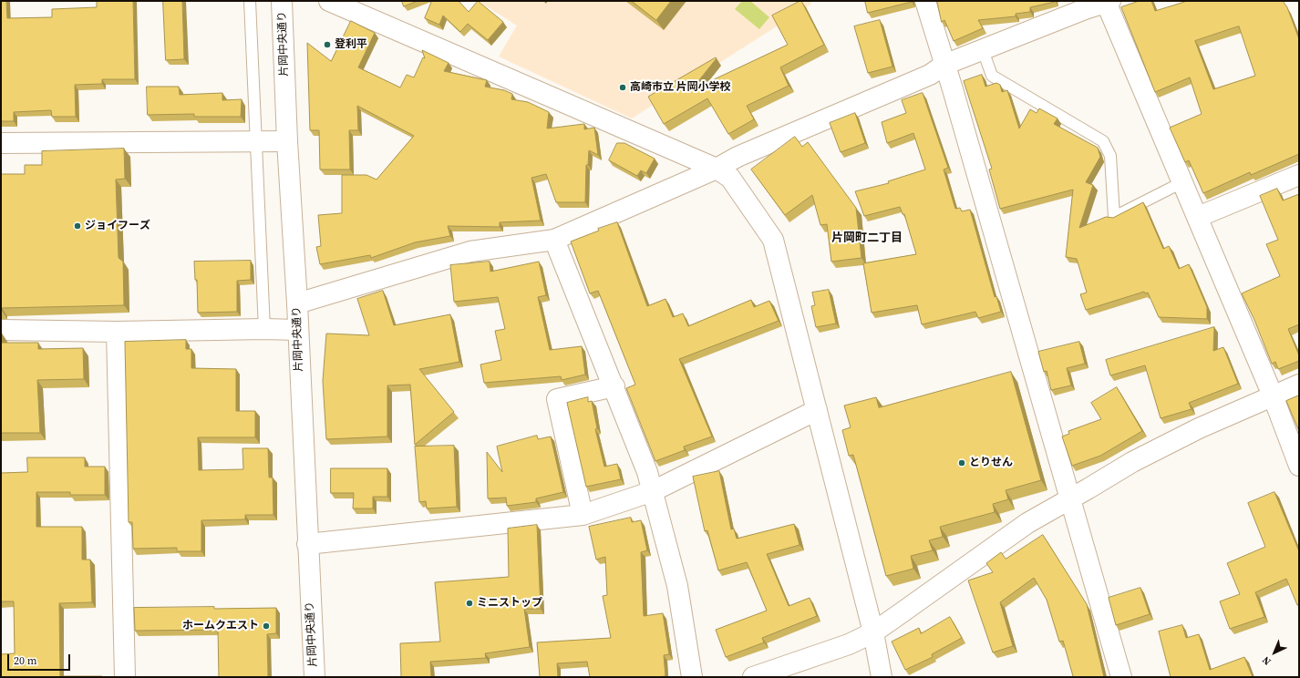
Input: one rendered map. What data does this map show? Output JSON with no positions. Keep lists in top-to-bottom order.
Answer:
{
  "streets": {
    "street": ["片岡中央通り"]
  },
  "districts": ["片岡町二丁目"],
  "places": [
    "登利平",
    "高崎市立 片岡小学校",
    "ジョイフーズ",
    "とりせん",
    "ミニストップ",
    "ホームクエスト"
  ],
  "scale_bar": "20 m",
  "north": "bottom left"
}
